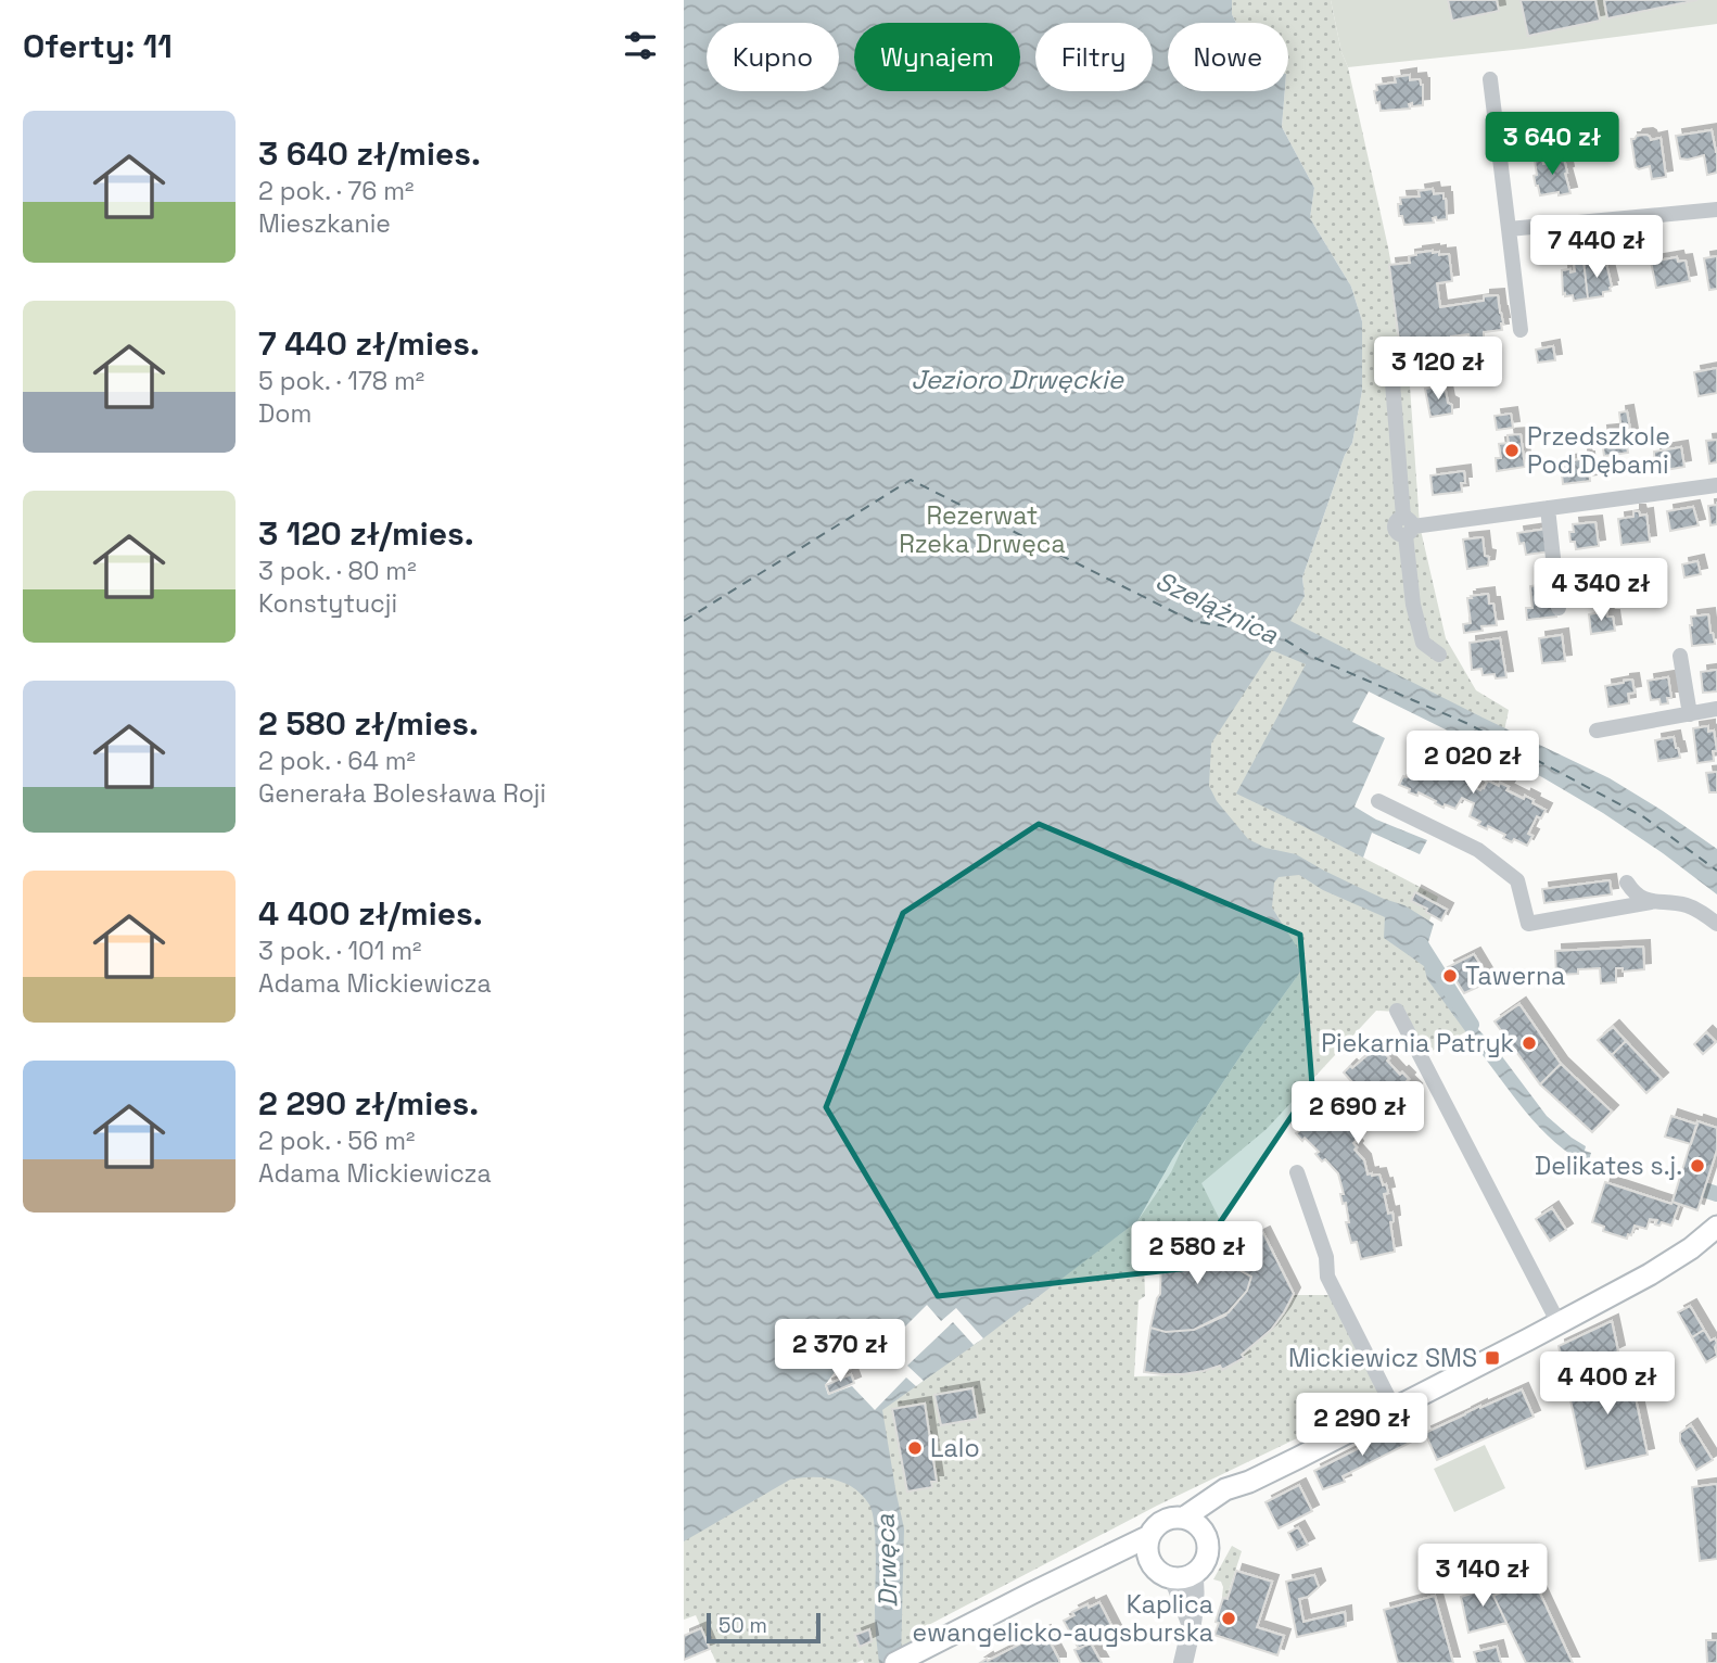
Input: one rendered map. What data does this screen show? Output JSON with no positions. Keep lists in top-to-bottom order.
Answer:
{
  "water": ["Jezioro Drwęckie", "Szelążnica", "Drwęca"],
  "parks": ["Rezerwat Rzeka Drwęca"],
  "places": {
    "other": [
      "Przedszkole Pod Dębami",
      "Tawerna",
      "Piekarnia Patryk",
      "Delikates s.j.",
      "Lalo",
      "Kaplica ewangelicko-augsburska"
    ],
    "transit": ["Mickiewicz SMS"]
  },
  "scale_bar": "50 m",
  "page": {
    "heading": "Oferty: 11",
    "chip": [
      "Kupno",
      "Wynajem",
      "Filtry",
      "Nowe"
    ],
    "list": [
      {
        "name": "3 640 zł/mies.",
        "note": "2 pok. · 76 m² · Mieszkanie"
      },
      {
        "name": "7 440 zł/mies.",
        "note": "5 pok. · 178 m² · Dom"
      },
      {
        "name": "3 120 zł/mies.",
        "note": "3 pok. · 80 m² · Konstytucji"
      },
      {
        "name": "2 580 zł/mies.",
        "note": "2 pok. · 64 m² · Generała Bolesława Roji"
      },
      {
        "name": "4 400 zł/mies.",
        "note": "3 pok. · 101 m² · Adama Mickiewicza"
      },
      {
        "name": "2 290 zł/mies.",
        "note": "2 pok. · 56 m² · Adama Mickiewicza"
      }
    ],
    "price": [
      "3 640 zł",
      "7 440 zł",
      "3 120 zł",
      "4 340 zł",
      "2 020 zł",
      "2 690 zł",
      "2 580 zł",
      "2 370 zł",
      "4 400 zł",
      "2 290 zł",
      "3 140 zł"
    ],
    "scale": "50 m"
  }
}
